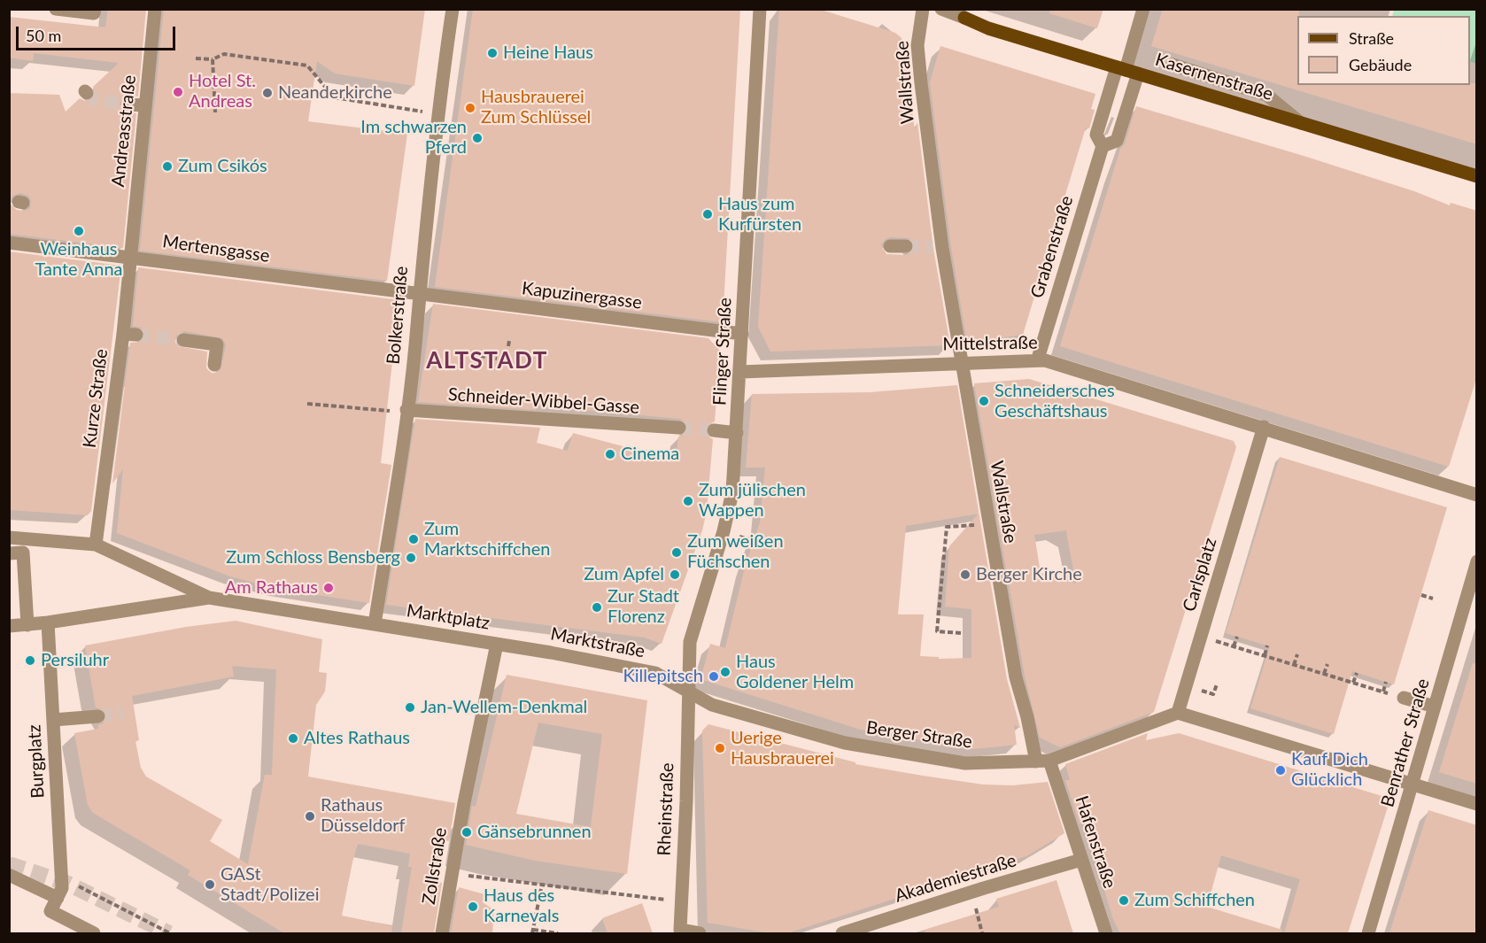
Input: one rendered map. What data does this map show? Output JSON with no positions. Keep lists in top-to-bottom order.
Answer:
{
  "streets": {
    "main road": ["Kasernenstraße"],
    "street": [
      "Wallstraße",
      "Andreasstraße",
      "Grabenstraße",
      "Mertensgasse",
      "Kapuzinergasse",
      "Bolkerstraße",
      "Mittelstraße",
      "Flinger Straße",
      "Kurze Straße",
      "Schneider-Wibbel-Gasse",
      "Carlsplatz",
      "Marktplatz",
      "Marktstraße",
      "Berger Straße",
      "Benrather Straße",
      "Burgplatz",
      "Rheinstraße",
      "Hafenstraße",
      "Zollstraße",
      "Akademiestraße"
    ]
  },
  "crossings": [
    ["Kasernenstraße", "Grabenstraße"],
    ["Wallstraße", "Mittelstraße"],
    ["Wallstraße", "Berger Straße"],
    ["Wallstraße", "Hafenstraße"],
    ["Andreasstraße", "Mertensgasse"],
    ["Andreasstraße", "Kurze Straße"],
    ["Grabenstraße", "Mittelstraße"],
    ["Mertensgasse", "Kapuzinergasse"],
    ["Mertensgasse", "Bolkerstraße"],
    ["Mertensgasse", "Kurze Straße"],
    ["Kapuzinergasse", "Bolkerstraße"],
    ["Kapuzinergasse", "Flinger Straße"],
    ["Bolkerstraße", "Schneider-Wibbel-Gasse"],
    ["Bolkerstraße", "Marktplatz"],
    ["Mittelstraße", "Flinger Straße"],
    ["Mittelstraße", "Carlsplatz"],
    ["Flinger Straße", "Marktstraße"],
    ["Flinger Straße", "Berger Straße"],
    ["Flinger Straße", "Rheinstraße"],
    ["Carlsplatz", "Berger Straße"],
    ["Marktplatz", "Marktstraße"],
    ["Marktplatz", "Zollstraße"],
    ["Marktstraße", "Berger Straße"],
    ["Marktstraße", "Rheinstraße"],
    ["Berger Straße", "Rheinstraße"],
    ["Berger Straße", "Hafenstraße"],
    ["Hafenstraße", "Akademiestraße"]
  ],
  "districts": ["ALTSTADT"],
  "places": [
    "Heine Haus",
    "Hotel St. Andreas",
    "Neanderkirche",
    "Hausbrauerei Zum Schlüssel",
    "Im schwarzen Pferd",
    "Zum Csikós",
    "Haus zum Kurfürsten",
    "Weinhaus Tante Anna",
    "Schneidersches Geschäftshaus",
    "Cinema",
    "Zum jülischen Wappen",
    "Zum Marktschiffchen",
    "Zum weißen Füchschen",
    "Zum Schloss Bensberg",
    "Zum Apfel",
    "Berger Kirche",
    "Am Rathaus",
    "Zur Stadt Florenz",
    "Persiluhr",
    "Haus Goldener Helm",
    "Killepitsch",
    "Jan-Wellem-Denkmal",
    "Altes Rathaus",
    "Uerige Hausbrauerei",
    "Kauf Dich Glücklich",
    "Rathaus Düsseldorf",
    "Gänsebrunnen",
    "GASt Stadt/Polizei",
    "Zum Schiffchen",
    "Haus des Karnevals"
  ],
  "legend": ["Straße", "Gebäude"],
  "scale_bar": "50 m"
}
